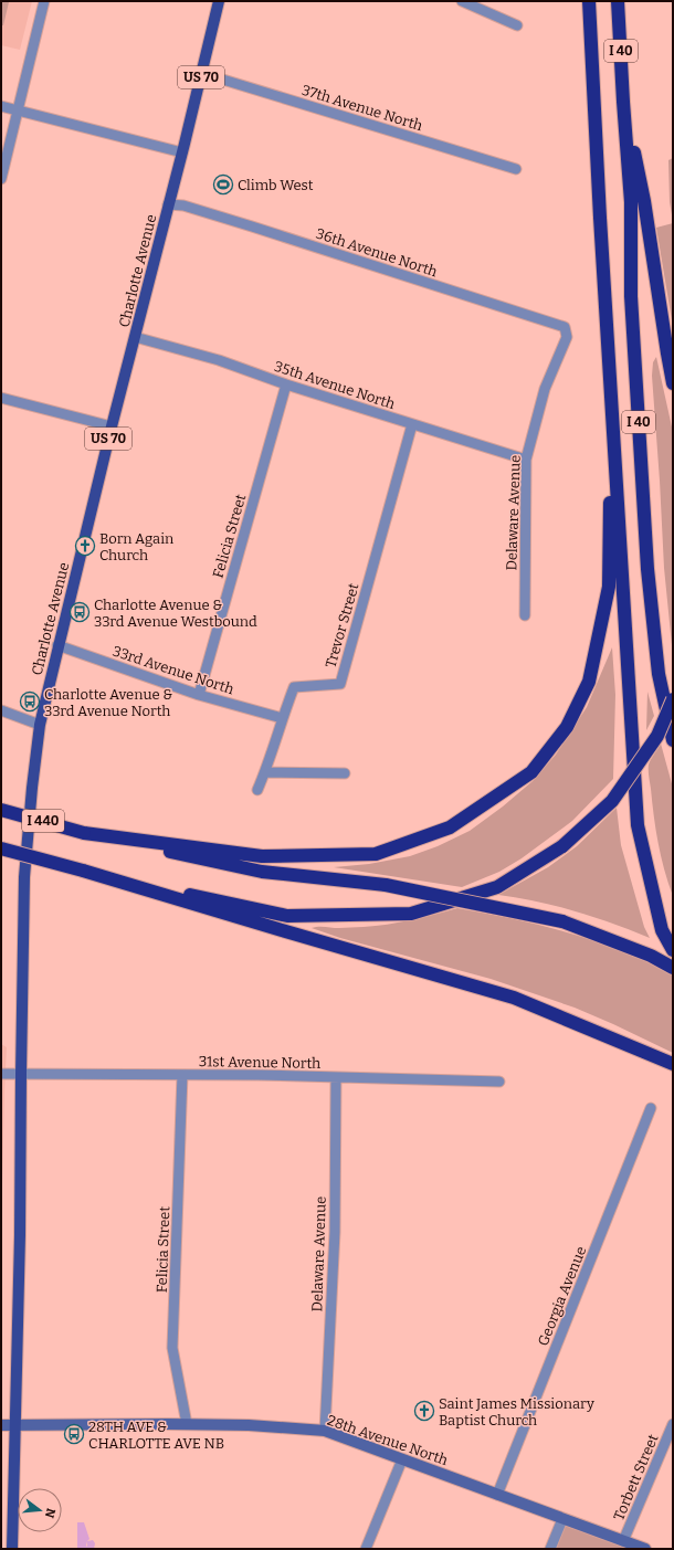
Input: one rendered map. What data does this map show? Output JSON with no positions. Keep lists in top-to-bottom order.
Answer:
{
  "streets": {
    "highway": ["I 40", "I 440"],
    "main road": ["US 70", "Charlotte Avenue", "28th Avenue North"],
    "street": [
      "37th Avenue North",
      "36th Avenue North",
      "35th Avenue North",
      "Delaware Avenue",
      "Felicia Street",
      "Trevor Street",
      "33rd Avenue North",
      "31st Avenue North",
      "Georgia Avenue",
      "Torbett Street"
    ]
  },
  "crossings": [
    ["37th Avenue North", "Charlotte Avenue"],
    ["36th Avenue North", "Charlotte Avenue"],
    ["36th Avenue North", "Delaware Avenue"],
    ["Charlotte Avenue", "35th Avenue North"],
    ["Charlotte Avenue", "33rd Avenue North"],
    ["Charlotte Avenue", "31st Avenue North"],
    ["Charlotte Avenue", "28th Avenue North"],
    ["35th Avenue North", "Delaware Avenue"],
    ["35th Avenue North", "Felicia Street"],
    ["35th Avenue North", "Trevor Street"],
    ["Delaware Avenue", "31st Avenue North"],
    ["Delaware Avenue", "28th Avenue North"],
    ["Felicia Street", "33rd Avenue North"],
    ["Felicia Street", "31st Avenue North"],
    ["Felicia Street", "28th Avenue North"],
    ["Trevor Street", "33rd Avenue North"],
    ["Georgia Avenue", "28th Avenue North"],
    ["28th Avenue North", "Torbett Street"]
  ],
  "places": {
    "sports": ["Climb West"],
    "church": ["Born Again Church", "Saint James Missionary Baptist Church"],
    "bus stop": ["Charlotte Avenue & 33rd Avenue Westbound", "Charlotte Avenue & 33rd Avenue North", "28TH AVE & CHARLOTTE AVE NB"]
  },
  "north": "right"
}
